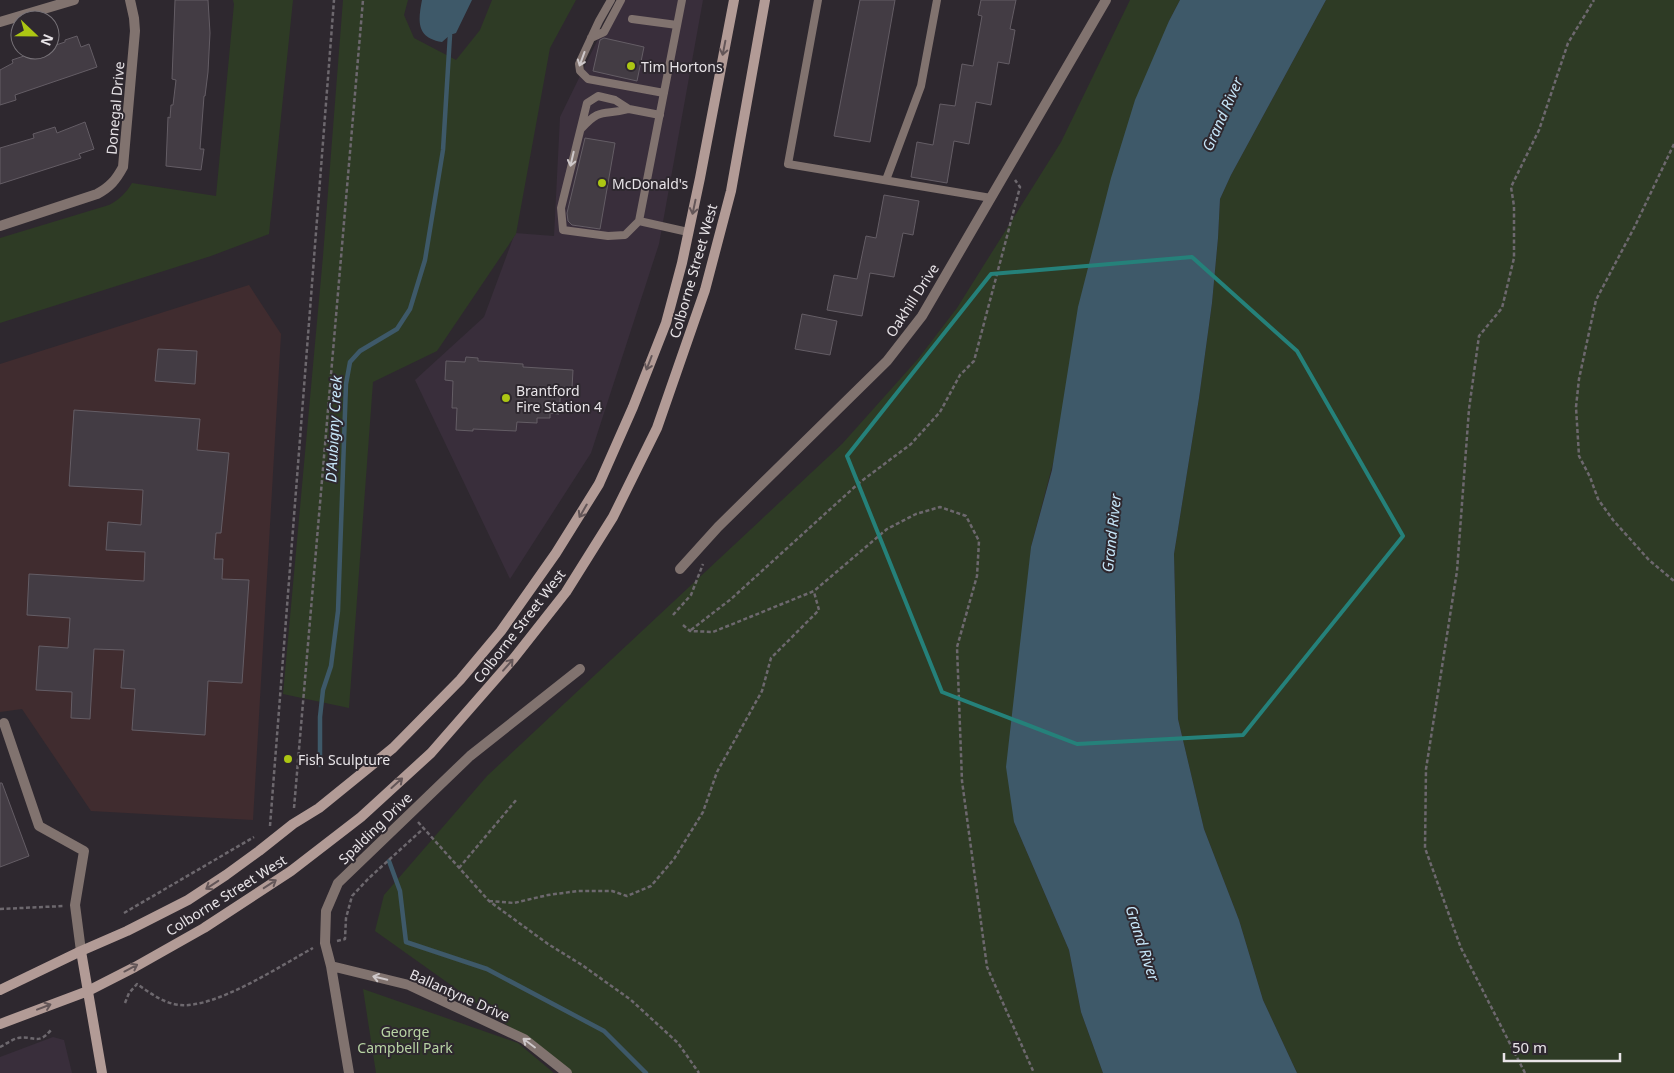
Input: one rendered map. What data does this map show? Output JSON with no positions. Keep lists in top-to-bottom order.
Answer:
{
  "streets": {
    "main road": ["Colborne Street West"],
    "street": [
      "Donegal Drive",
      "Oakhill Drive",
      "Spalding Drive",
      "Ballantyne Drive"
    ]
  },
  "crossings": [
    ["Spalding Drive", "Ballantyne Drive"]
  ],
  "one_way": ["Ballantyne Drive"],
  "water": ["Grand River", "D'Aubigny Creek"],
  "parks": ["George Campbell Park"],
  "places": [
    "Tim Hortons",
    "McDonald's",
    "Brantford Fire Station 4",
    "Fish Sculpture"
  ],
  "scale_bar": "50 m",
  "north": "right"
}
